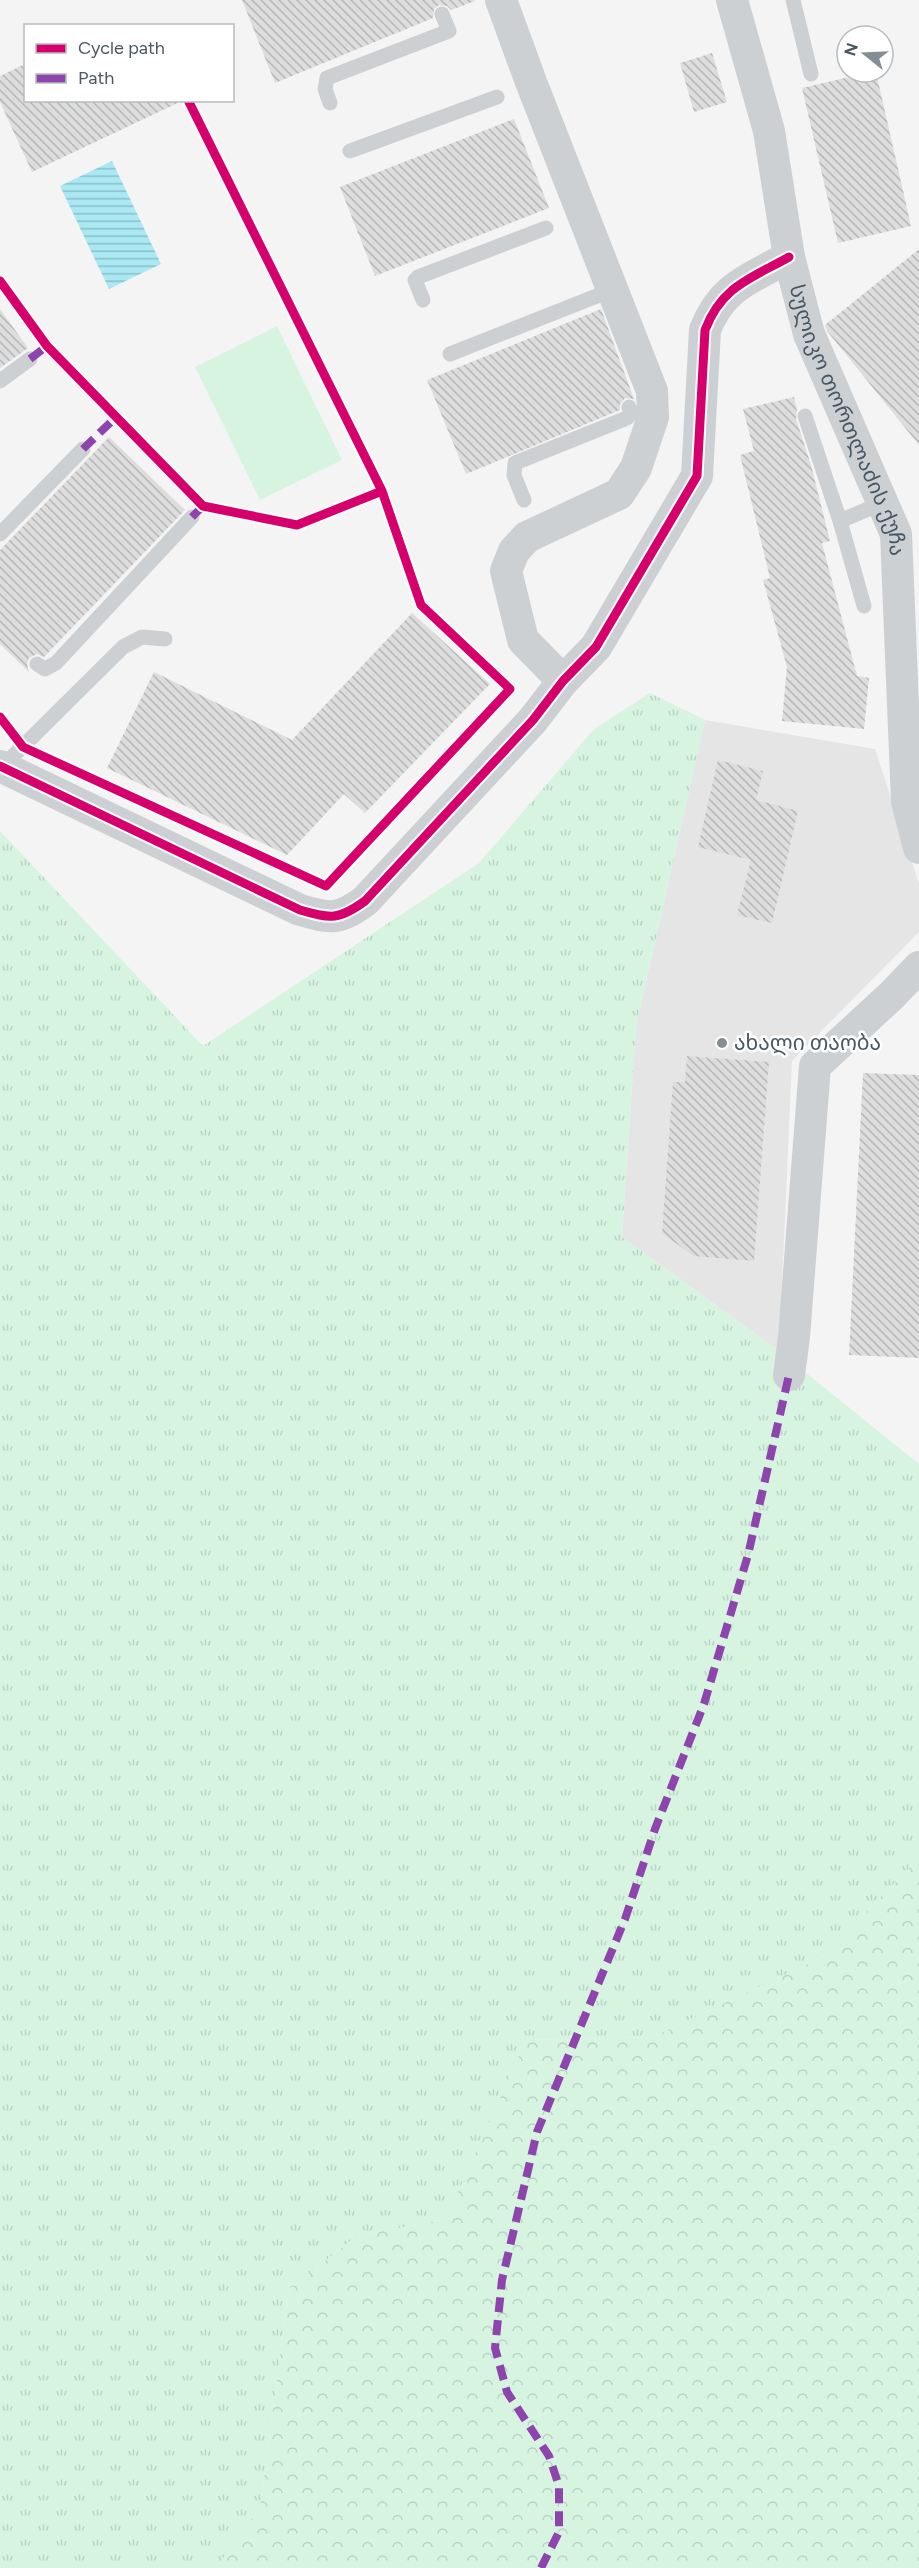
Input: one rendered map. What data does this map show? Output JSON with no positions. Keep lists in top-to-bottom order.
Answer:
{
  "streets": {
    "street": ["სულიკო თორთლაძის ქუჩა"]
  },
  "places": ["ახალი თაობა"],
  "legend": ["Cycle path", "Path"],
  "north": "left"
}
